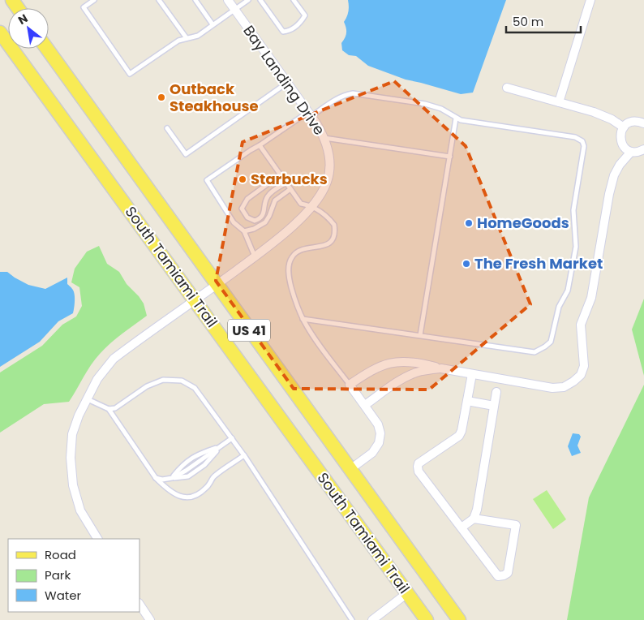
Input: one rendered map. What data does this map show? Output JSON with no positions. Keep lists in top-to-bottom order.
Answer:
{
  "streets": {
    "main road": ["South Tamiami Trail", "US 41"],
    "street": ["Bay Landing Drive"]
  },
  "crossings": [
    ["Bay Landing Drive", "South Tamiami Trail"]
  ],
  "places": [
    "Outback Steakhouse",
    "Starbucks",
    "HomeGoods",
    "The Fresh Market"
  ],
  "legend": ["Road", "Park", "Water"],
  "scale_bar": "50 m",
  "north": "top left"
}
